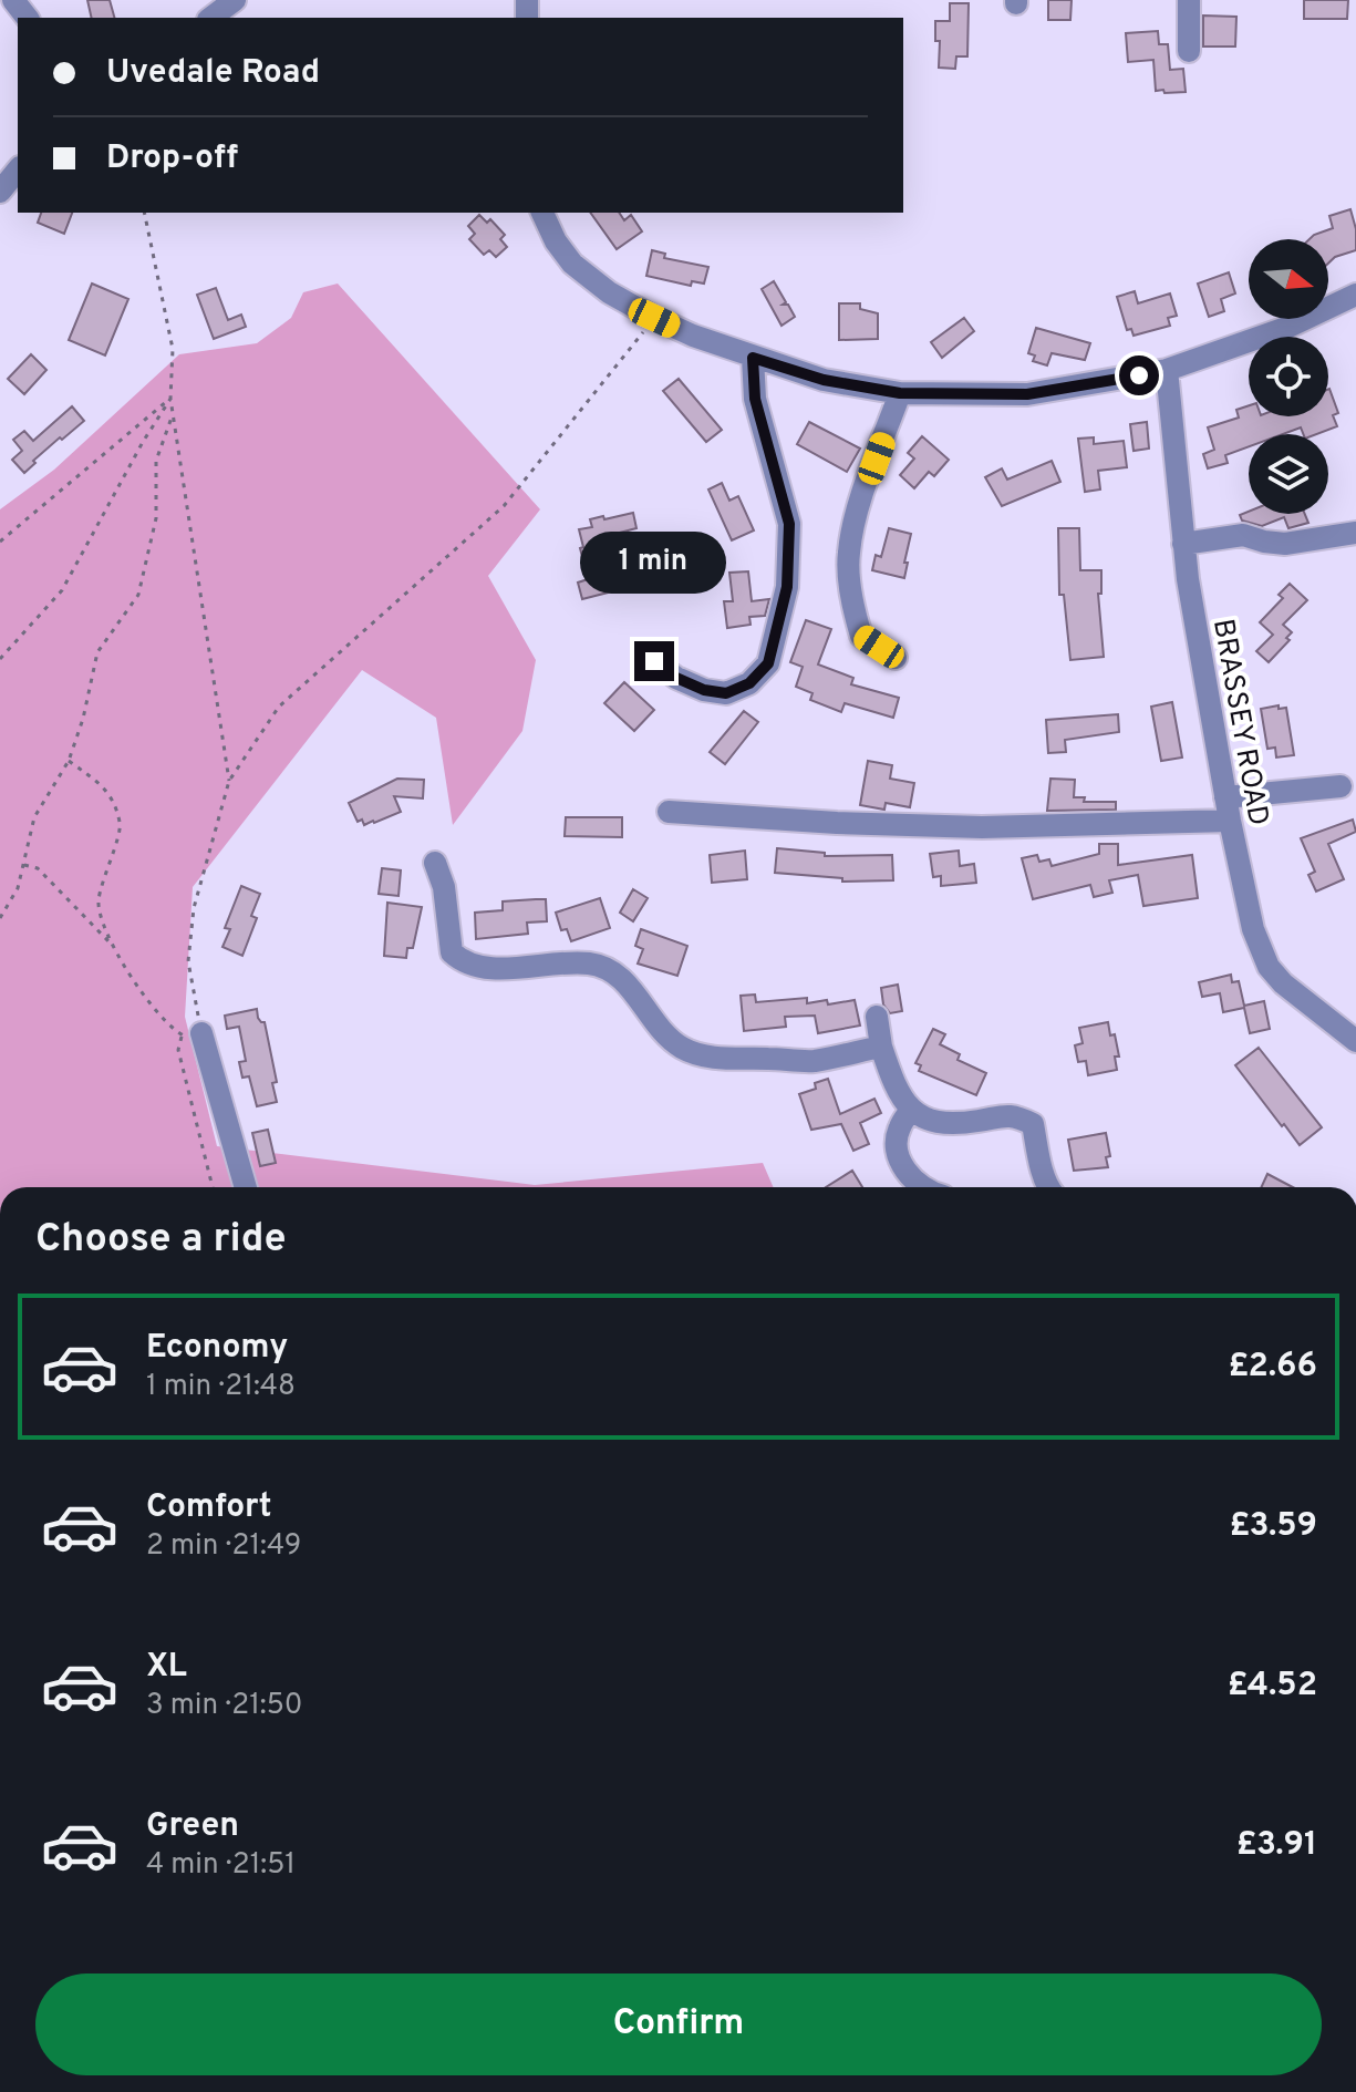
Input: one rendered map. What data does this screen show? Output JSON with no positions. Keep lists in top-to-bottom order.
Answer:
{
  "streets": {
    "street": ["BRASSEY ROAD"]
  },
  "north": "right",
  "page": {
    "banner": ["Uvedale Road", "Drop-off"],
    "bubble": "1 min",
    "heading": "Choose a ride",
    "list": [
      {
        "name": "Economy",
        "note": "1 min · 21:48",
        "value": "£2.66"
      },
      {
        "name": "Comfort",
        "note": "2 min · 21:49",
        "value": "£3.59"
      },
      {
        "name": "XL",
        "note": "3 min · 21:50",
        "value": "£4.52"
      },
      {
        "name": "Green",
        "note": "4 min · 21:51",
        "value": "£3.91"
      }
    ],
    "buttons": "Confirm"
  }
}
